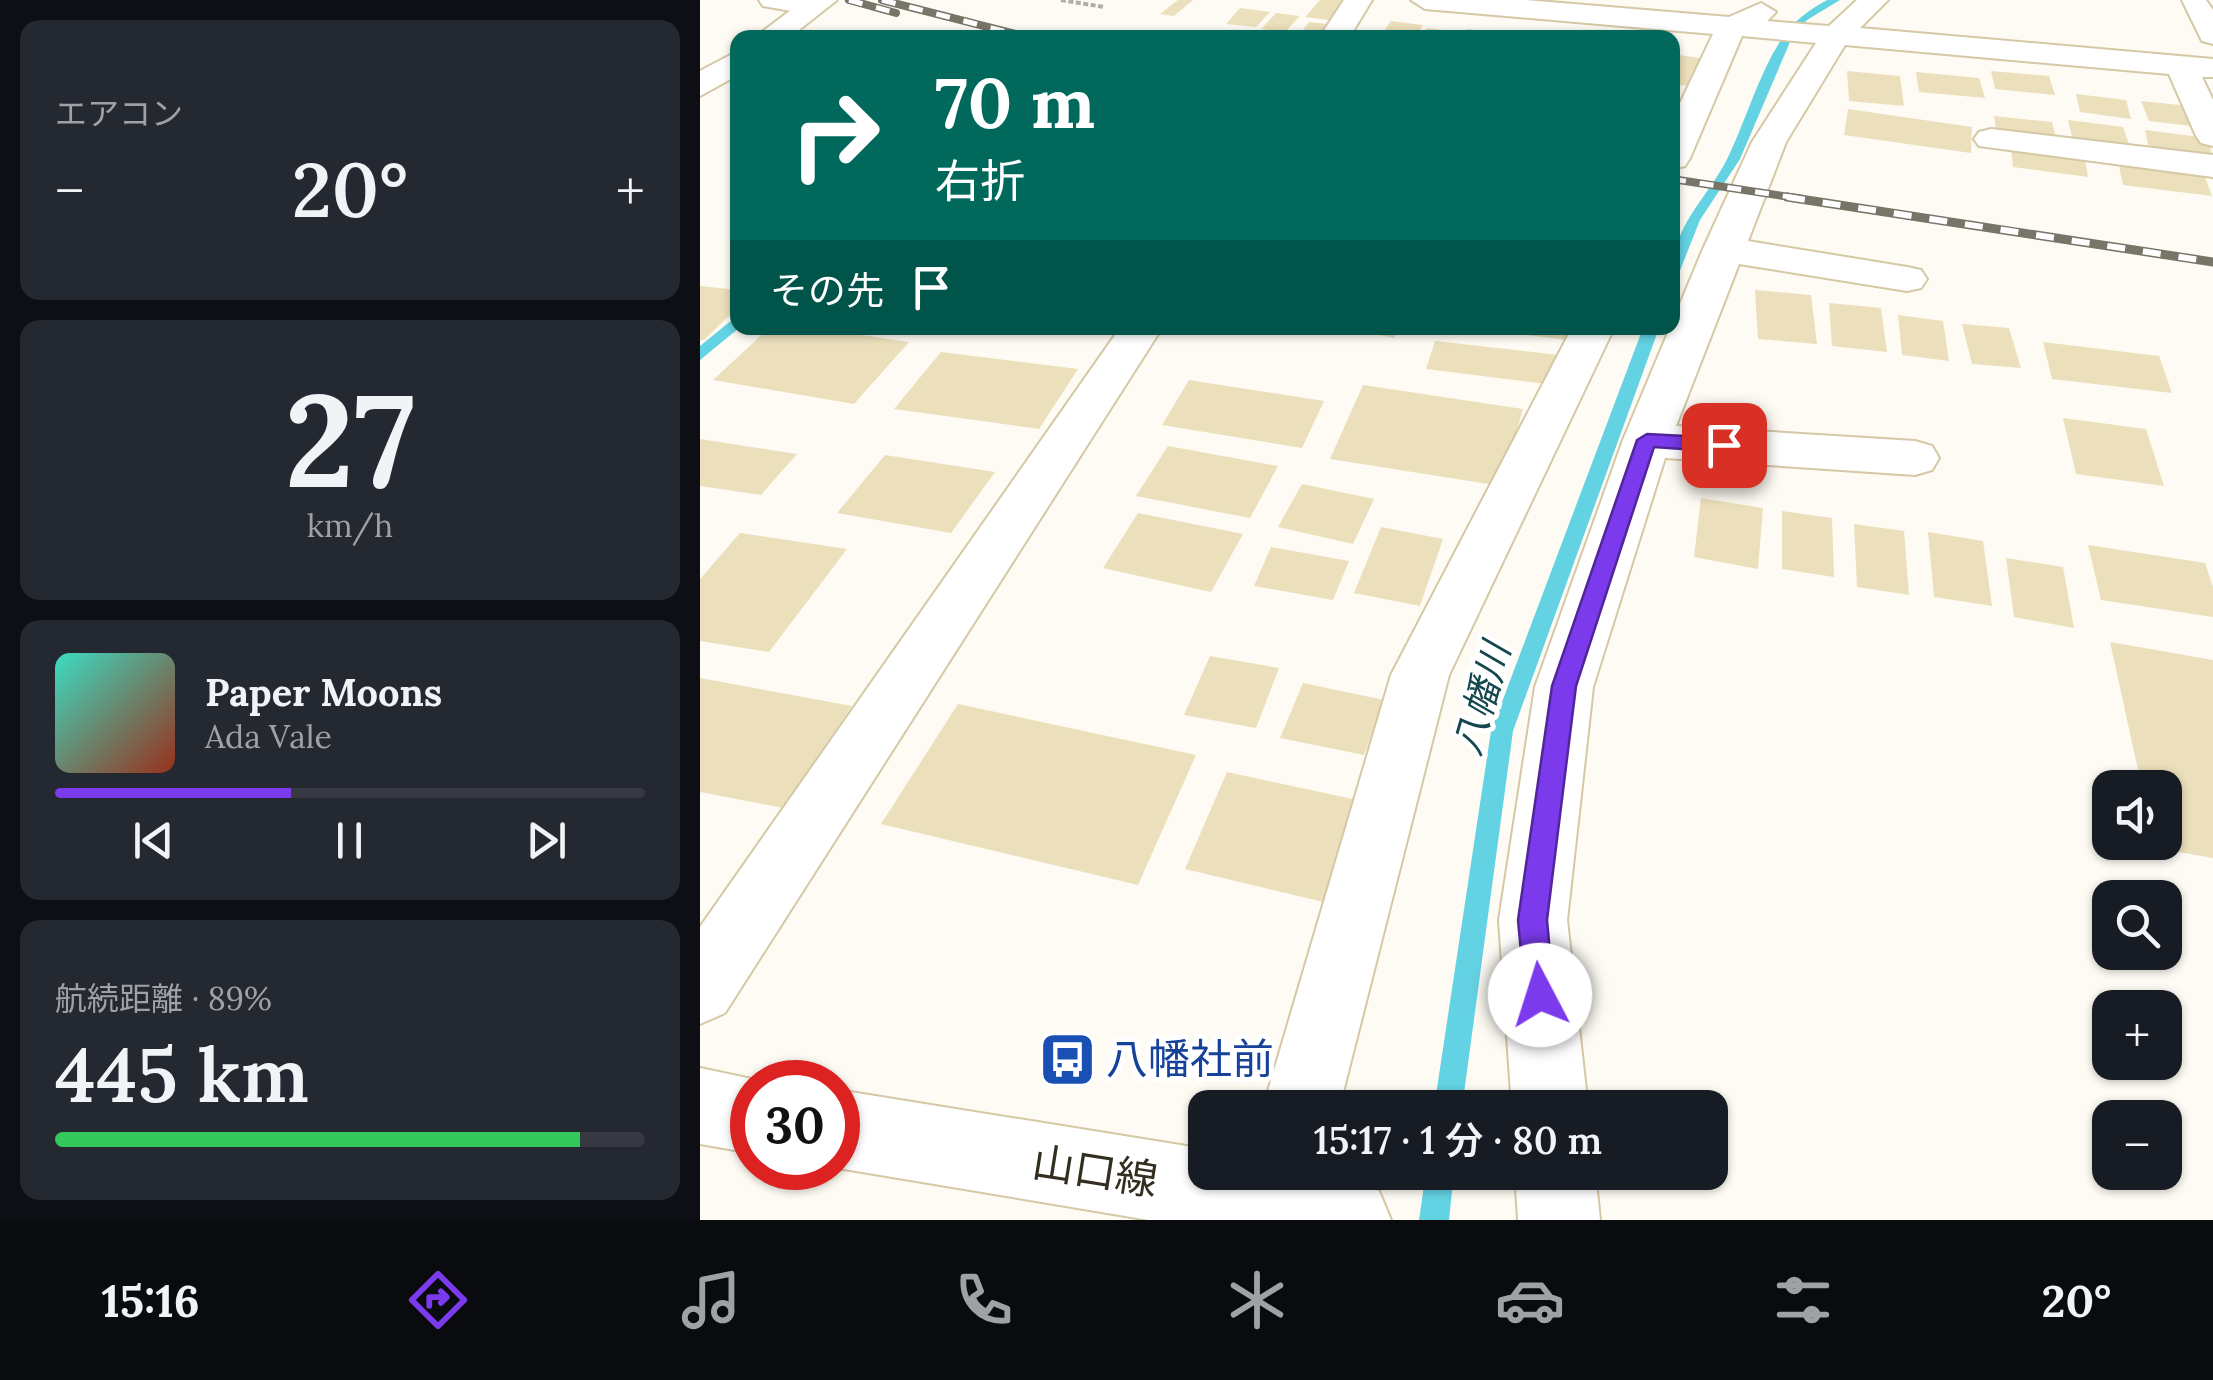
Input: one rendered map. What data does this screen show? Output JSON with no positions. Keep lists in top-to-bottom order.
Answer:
{
  "streets": {
    "main road": ["山口線"]
  },
  "water": ["八幡川"],
  "places": {
    "bus stop": ["八幡社前"]
  },
  "page": {
    "tile": [
      "エアコン",
      ["27", "km/h"],
      ["航続距離 · 89%", "445 km"]
    ],
    "turn": ["70 m", "右折"],
    "heat": ["−", "20°", "+"],
    "then": "その先",
    "song": ["Paper Moons", "Ada Vale"],
    "map_buttons": ["+", "−"],
    "limit": "30",
    "trip": "15:17 · 1 分 · 80 m",
    "tabs": ["15:16", "20°"]
  }
}
